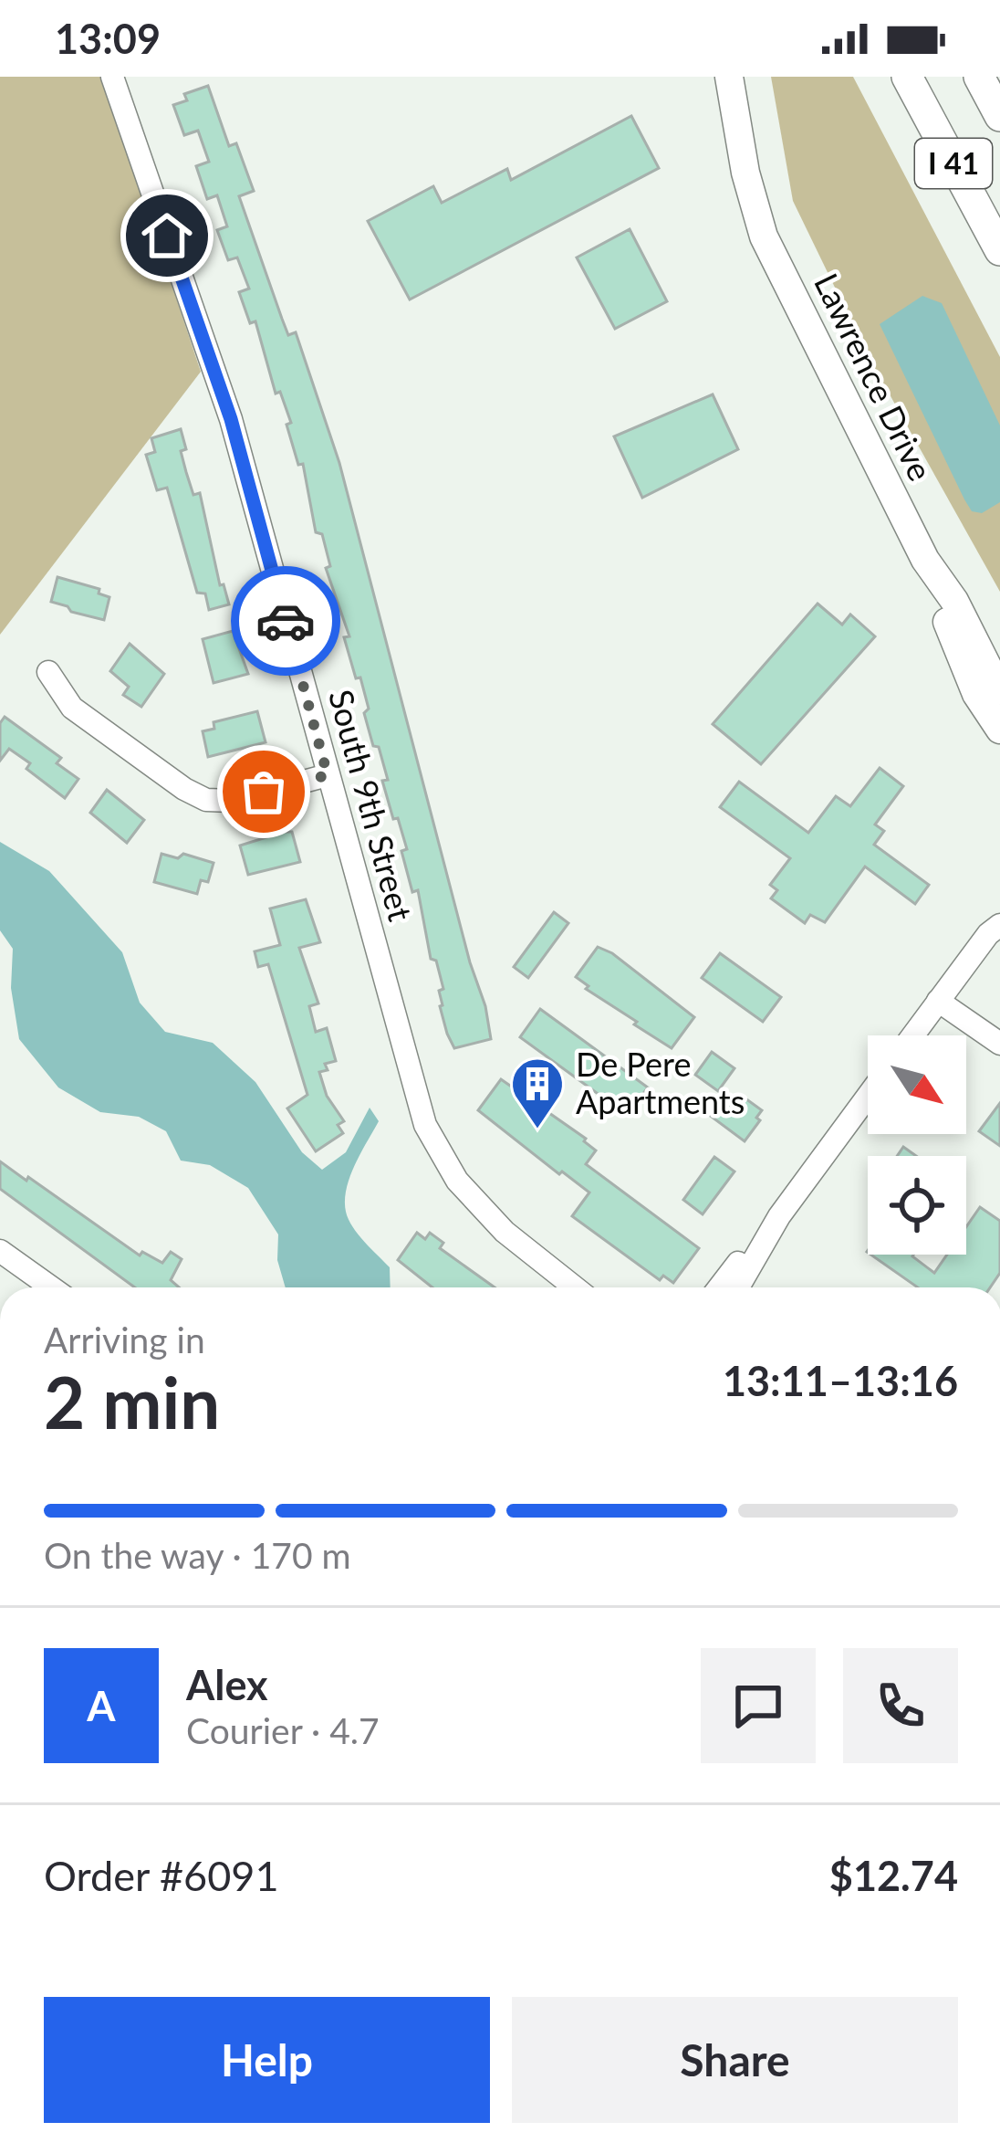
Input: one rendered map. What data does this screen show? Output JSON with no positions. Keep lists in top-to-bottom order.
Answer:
{
  "streets": {
    "highway": ["I 41"],
    "main road": ["Lawrence Drive"],
    "street": ["South 9th Street"]
  },
  "places": {
    "building": ["De Pere Apartments"]
  },
  "north": "bottom right",
  "page": {
    "status": "13:09",
    "heading": ["2 min", "Arriving in", "13:11–13:16"],
    "panel": [
      "Alex",
      "Courier · 4.7",
      "Order #6091",
      "$12.74"
    ],
    "bar": "On the way · 170 m",
    "round": "A",
    "buttons": ["Help", "Share"]
  }
}
